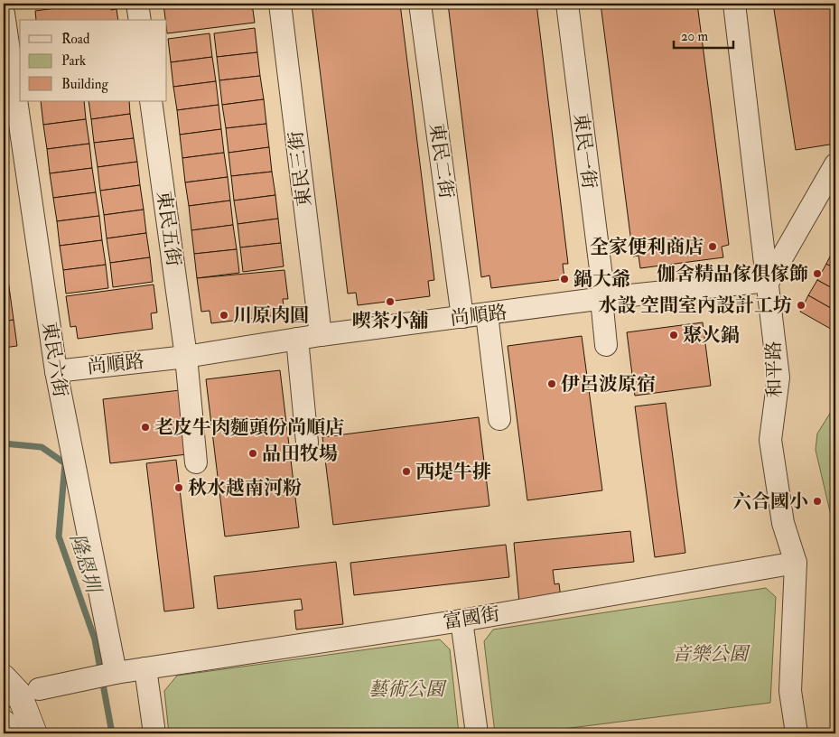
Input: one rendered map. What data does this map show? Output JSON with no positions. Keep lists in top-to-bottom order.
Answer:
{
  "streets": {
    "street": [
      "東民一街",
      "東民二街",
      "東民三街",
      "東民五街",
      "尚順路",
      "東民六街",
      "和平路",
      "富國街"
    ]
  },
  "crossings": [
    ["東民一街", "尚順路"],
    ["東民二街", "尚順路"],
    ["東民三街", "尚順路"],
    ["東民五街", "尚順路"],
    ["尚順路", "東民六街"],
    ["尚順路", "和平路"],
    ["和平路", "富國街"]
  ],
  "water": ["隆恩圳"],
  "parks": ["音樂公園", "藝術公園"],
  "places": [
    "全家便利商店",
    "伽舍精品傢俱傢飾",
    "鍋大爺",
    "喫茶小舖",
    "水設 空間室內設計工坊",
    "川原肉圓",
    "聚火鍋",
    "伊呂波原宿",
    "老皮牛肉麵頭份尚順店",
    "品田牧場",
    "西堤牛排",
    "秋水越南河粉",
    "六合國小"
  ],
  "legend": ["Road", "Park", "Building"],
  "scale_bar": "20 m"
}
